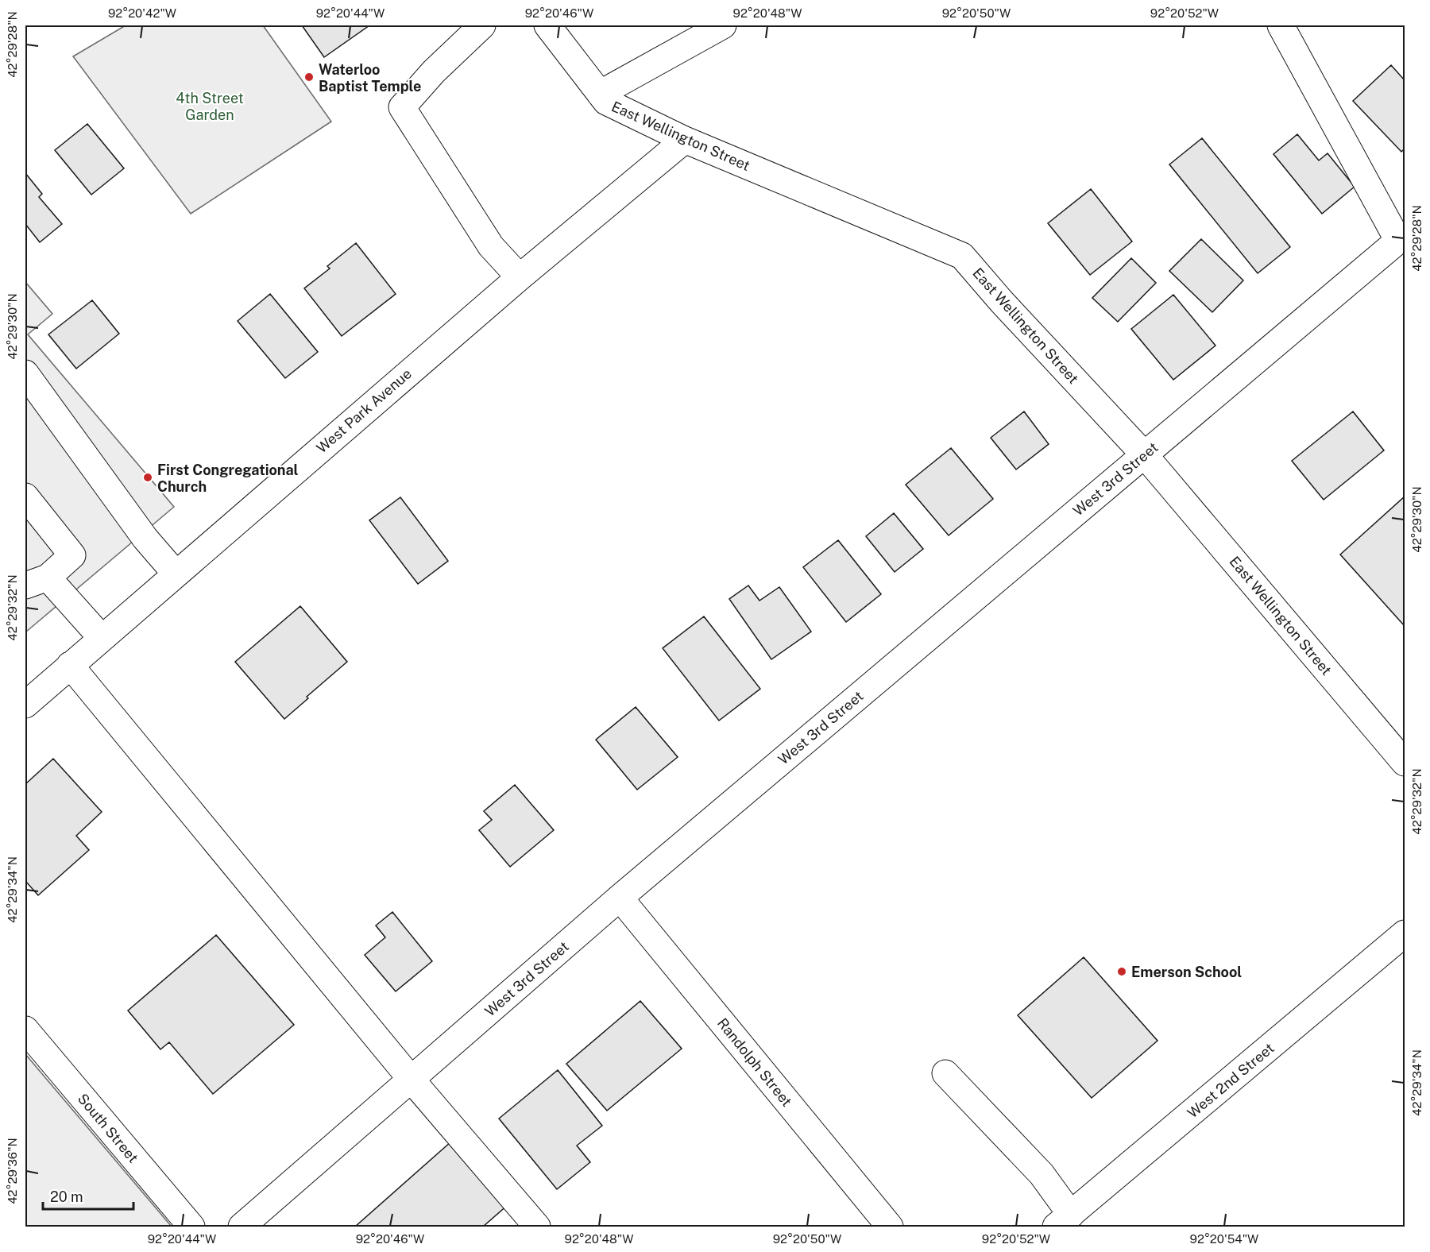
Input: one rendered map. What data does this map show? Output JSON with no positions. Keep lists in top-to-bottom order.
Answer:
{
  "streets": {
    "street": [
      "East Wellington Street",
      "West Park Avenue",
      "West 3rd Street",
      "Randolph Street",
      "West 2nd Street",
      "South Street"
    ]
  },
  "crossings": [
    ["East Wellington Street", "West Park Avenue"],
    ["East Wellington Street", "West 3rd Street"],
    ["West 3rd Street", "Randolph Street"]
  ],
  "parks": ["4th Street Garden"],
  "places": ["Waterloo Baptist Temple", "First Congregational Church", "Emerson School"],
  "scale_bar": "20 m",
  "coordinates": [
    "92°20'42\"W",
    "92°20'44\"W",
    "92°20'46\"W",
    "92°20'48\"W",
    "92°20'50\"W",
    "92°20'52\"W",
    "42°29'28\"N",
    "42°29'30\"N",
    "42°29'32\"N",
    "42°29'34\"N",
    "42°29'36\"N",
    "92°20'54\"W"
  ]
}
